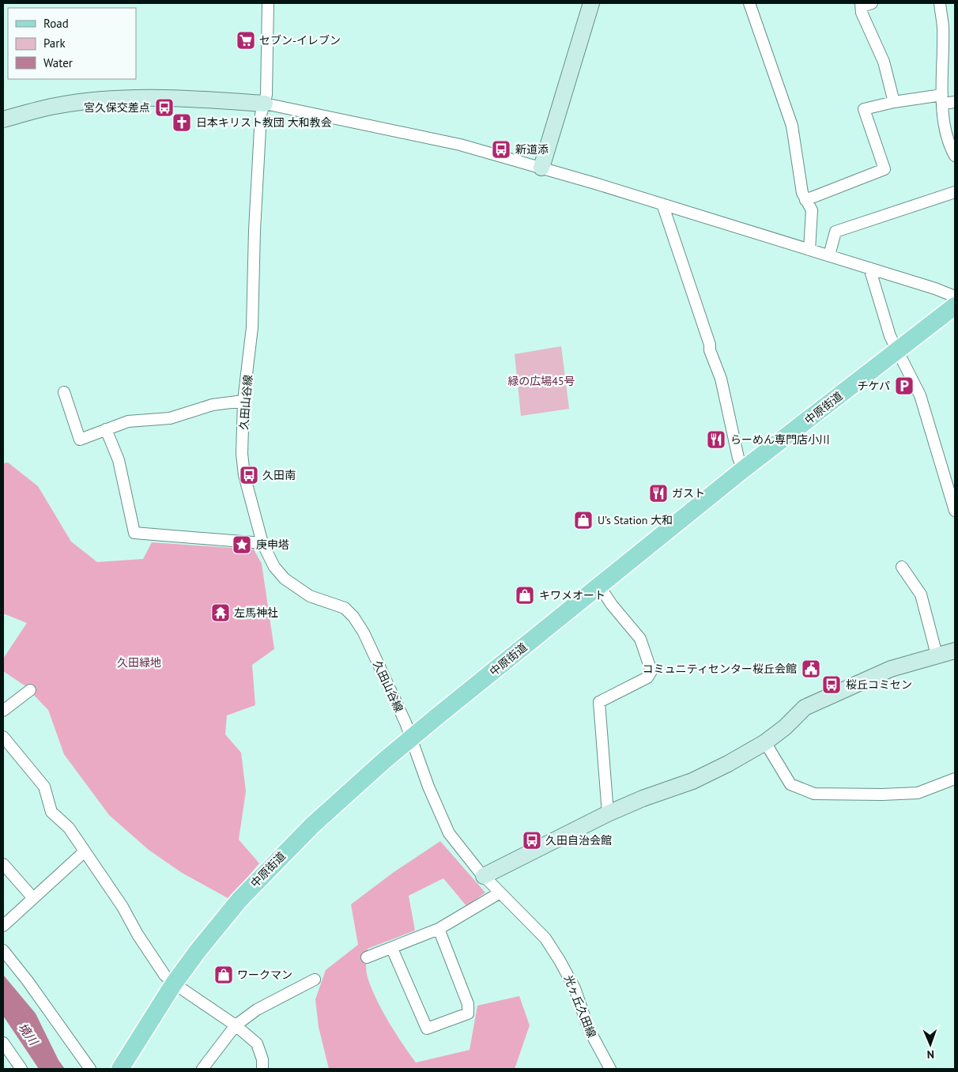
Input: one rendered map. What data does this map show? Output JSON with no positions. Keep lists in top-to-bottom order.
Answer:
{
  "streets": {
    "main road": ["中原街道"],
    "street": ["久田山谷線", "光ヶ丘久田線"]
  },
  "crossings": [
    ["久田山谷線", "中原街道"],
    ["久田山谷線", "光ヶ丘久田線"]
  ],
  "water": ["境川"],
  "parks": ["緑の広場45号", "久田緑地"],
  "places": {
    "supermarket": ["セブン-イレブン"],
    "bus stop": [
      "宮久保交差点",
      "新道添",
      "久田南",
      "桜丘コミセン",
      "久田自治会館"
    ],
    "church": ["日本キリスト教団 大和教会"],
    "parking": ["チケパ"],
    "restaurant": ["らーめん専門店小川", "ガスト"],
    "shop": ["U’s Station 大和", "キワメオート", "ワークマン"],
    "place": ["庚申塔"],
    "temple": ["左馬神社"],
    "public building": ["コミュニティセンター桜丘会館"]
  },
  "legend": ["Road", "Park", "Water"],
  "north": "bottom"
}
